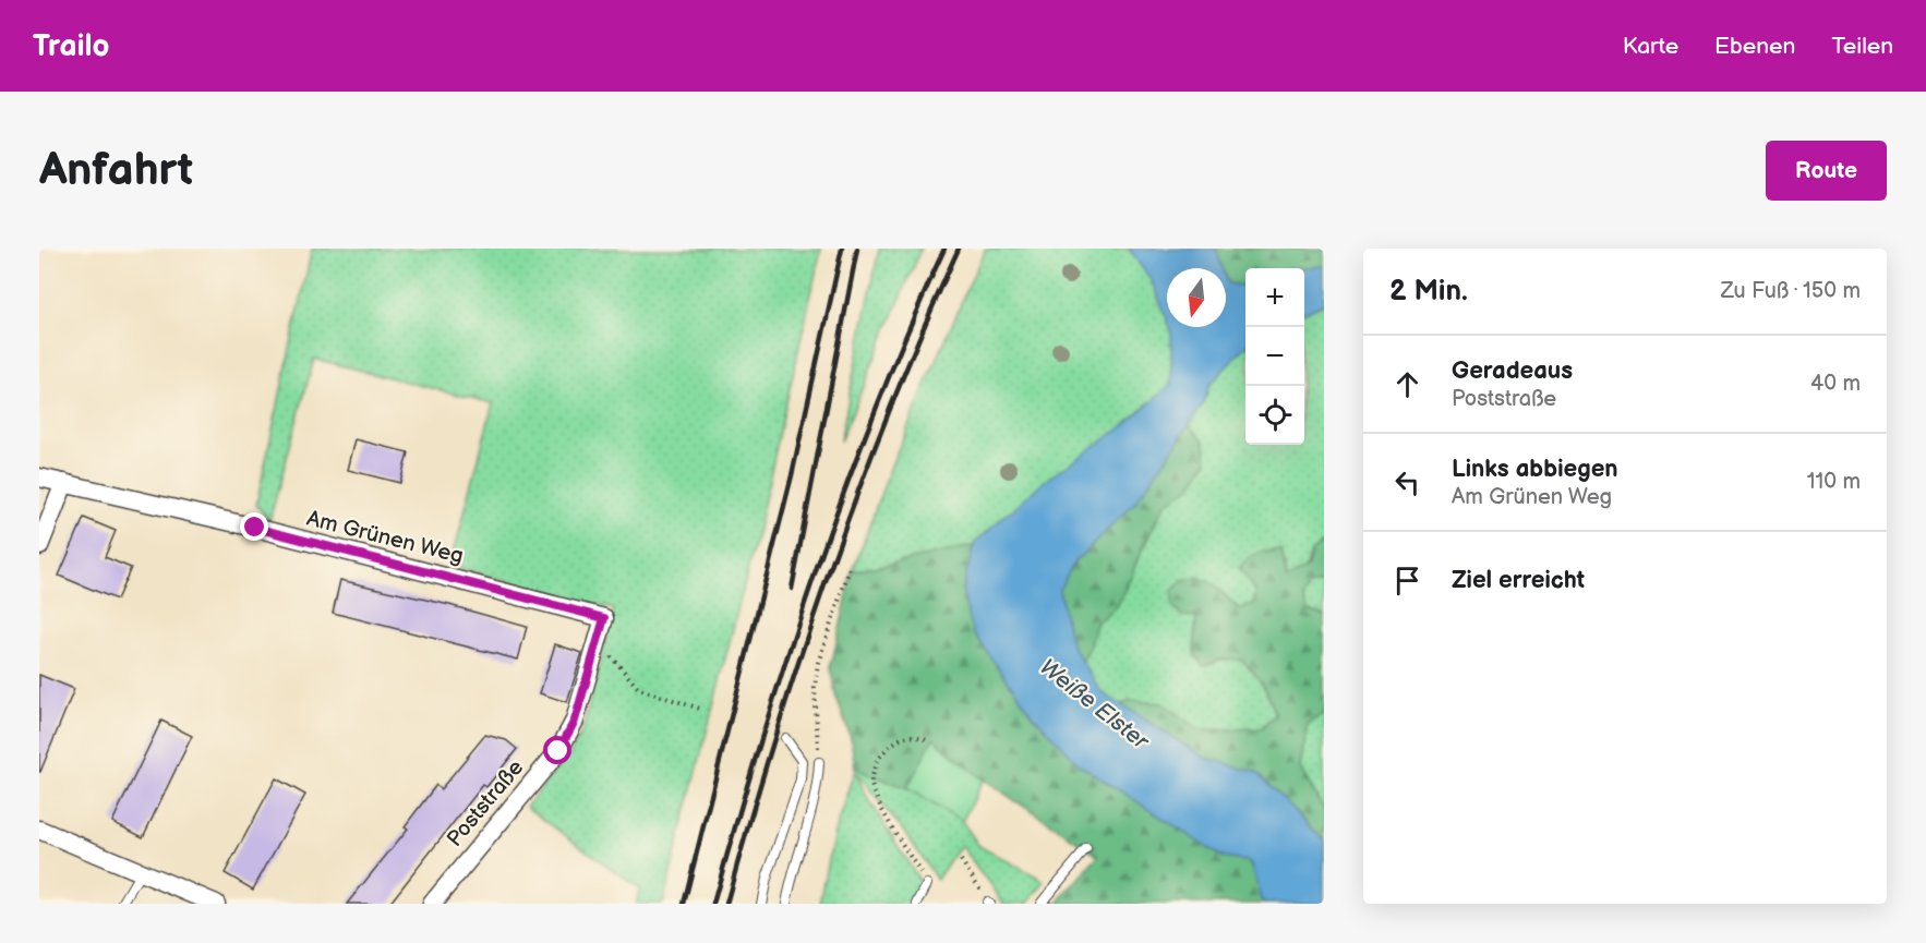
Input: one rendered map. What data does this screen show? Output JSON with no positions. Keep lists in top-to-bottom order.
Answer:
{
  "streets": {
    "street": ["Am Grünen Weg", "Poststraße"]
  },
  "crossings": [
    ["Am Grünen Weg", "Poststraße"]
  ],
  "water": ["Weiße Elster"],
  "north": "bottom",
  "page": {
    "header": "Trailo",
    "nav": ["Karte", "Ebenen", "Teilen"],
    "buttons": "Route",
    "title": "Anfahrt",
    "heading": ["2 Min.", "Zu Fuß · 150 m"],
    "map_buttons": ["+", "−"],
    "list": [
      ["Geradeaus", "Poststraße", "40 m"],
      ["Links abbiegen", "Am Grünen Weg", "110 m"],
      "Ziel erreicht"
    ]
  }
}
